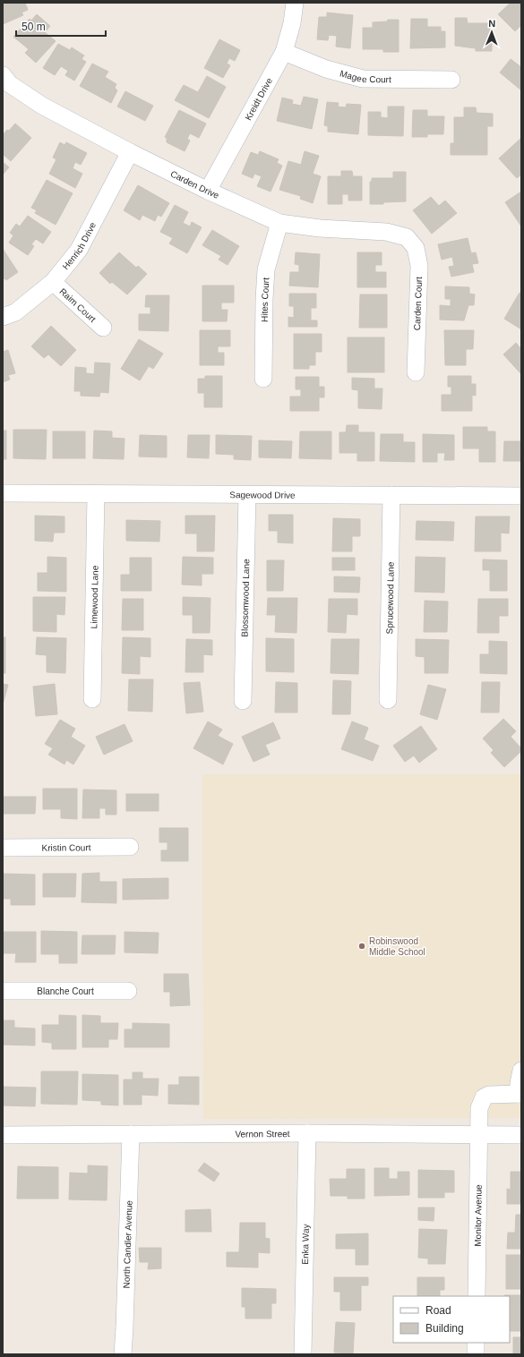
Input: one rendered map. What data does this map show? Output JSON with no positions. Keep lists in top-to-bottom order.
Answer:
{
  "streets": {
    "street": [
      "Magee Court",
      "Kreidt Drive",
      "Carden Drive",
      "Henrich Drive",
      "Hites Court",
      "Carden Court",
      "Raim Court",
      "Sagewood Drive",
      "Limewood Lane",
      "Blossomwood Lane",
      "Sprucewood Lane",
      "Kristin Court",
      "Blanche Court",
      "Vernon Street",
      "Monitor Avenue",
      "North Candler Avenue",
      "Enka Way"
    ]
  },
  "crossings": [
    ["Magee Court", "Kreidt Drive"],
    ["Kreidt Drive", "Carden Drive"],
    ["Carden Drive", "Henrich Drive"],
    ["Carden Drive", "Hites Court"],
    ["Carden Drive", "Carden Court"],
    ["Henrich Drive", "Raim Court"],
    ["Sagewood Drive", "Limewood Lane"],
    ["Sagewood Drive", "Blossomwood Lane"],
    ["Sagewood Drive", "Sprucewood Lane"],
    ["Vernon Street", "Monitor Avenue"],
    ["Vernon Street", "North Candler Avenue"],
    ["Vernon Street", "Enka Way"]
  ],
  "places": ["Robinswood Middle School"],
  "legend": ["Road", "Building"],
  "scale_bar": "50 m",
  "north": "top"
}
